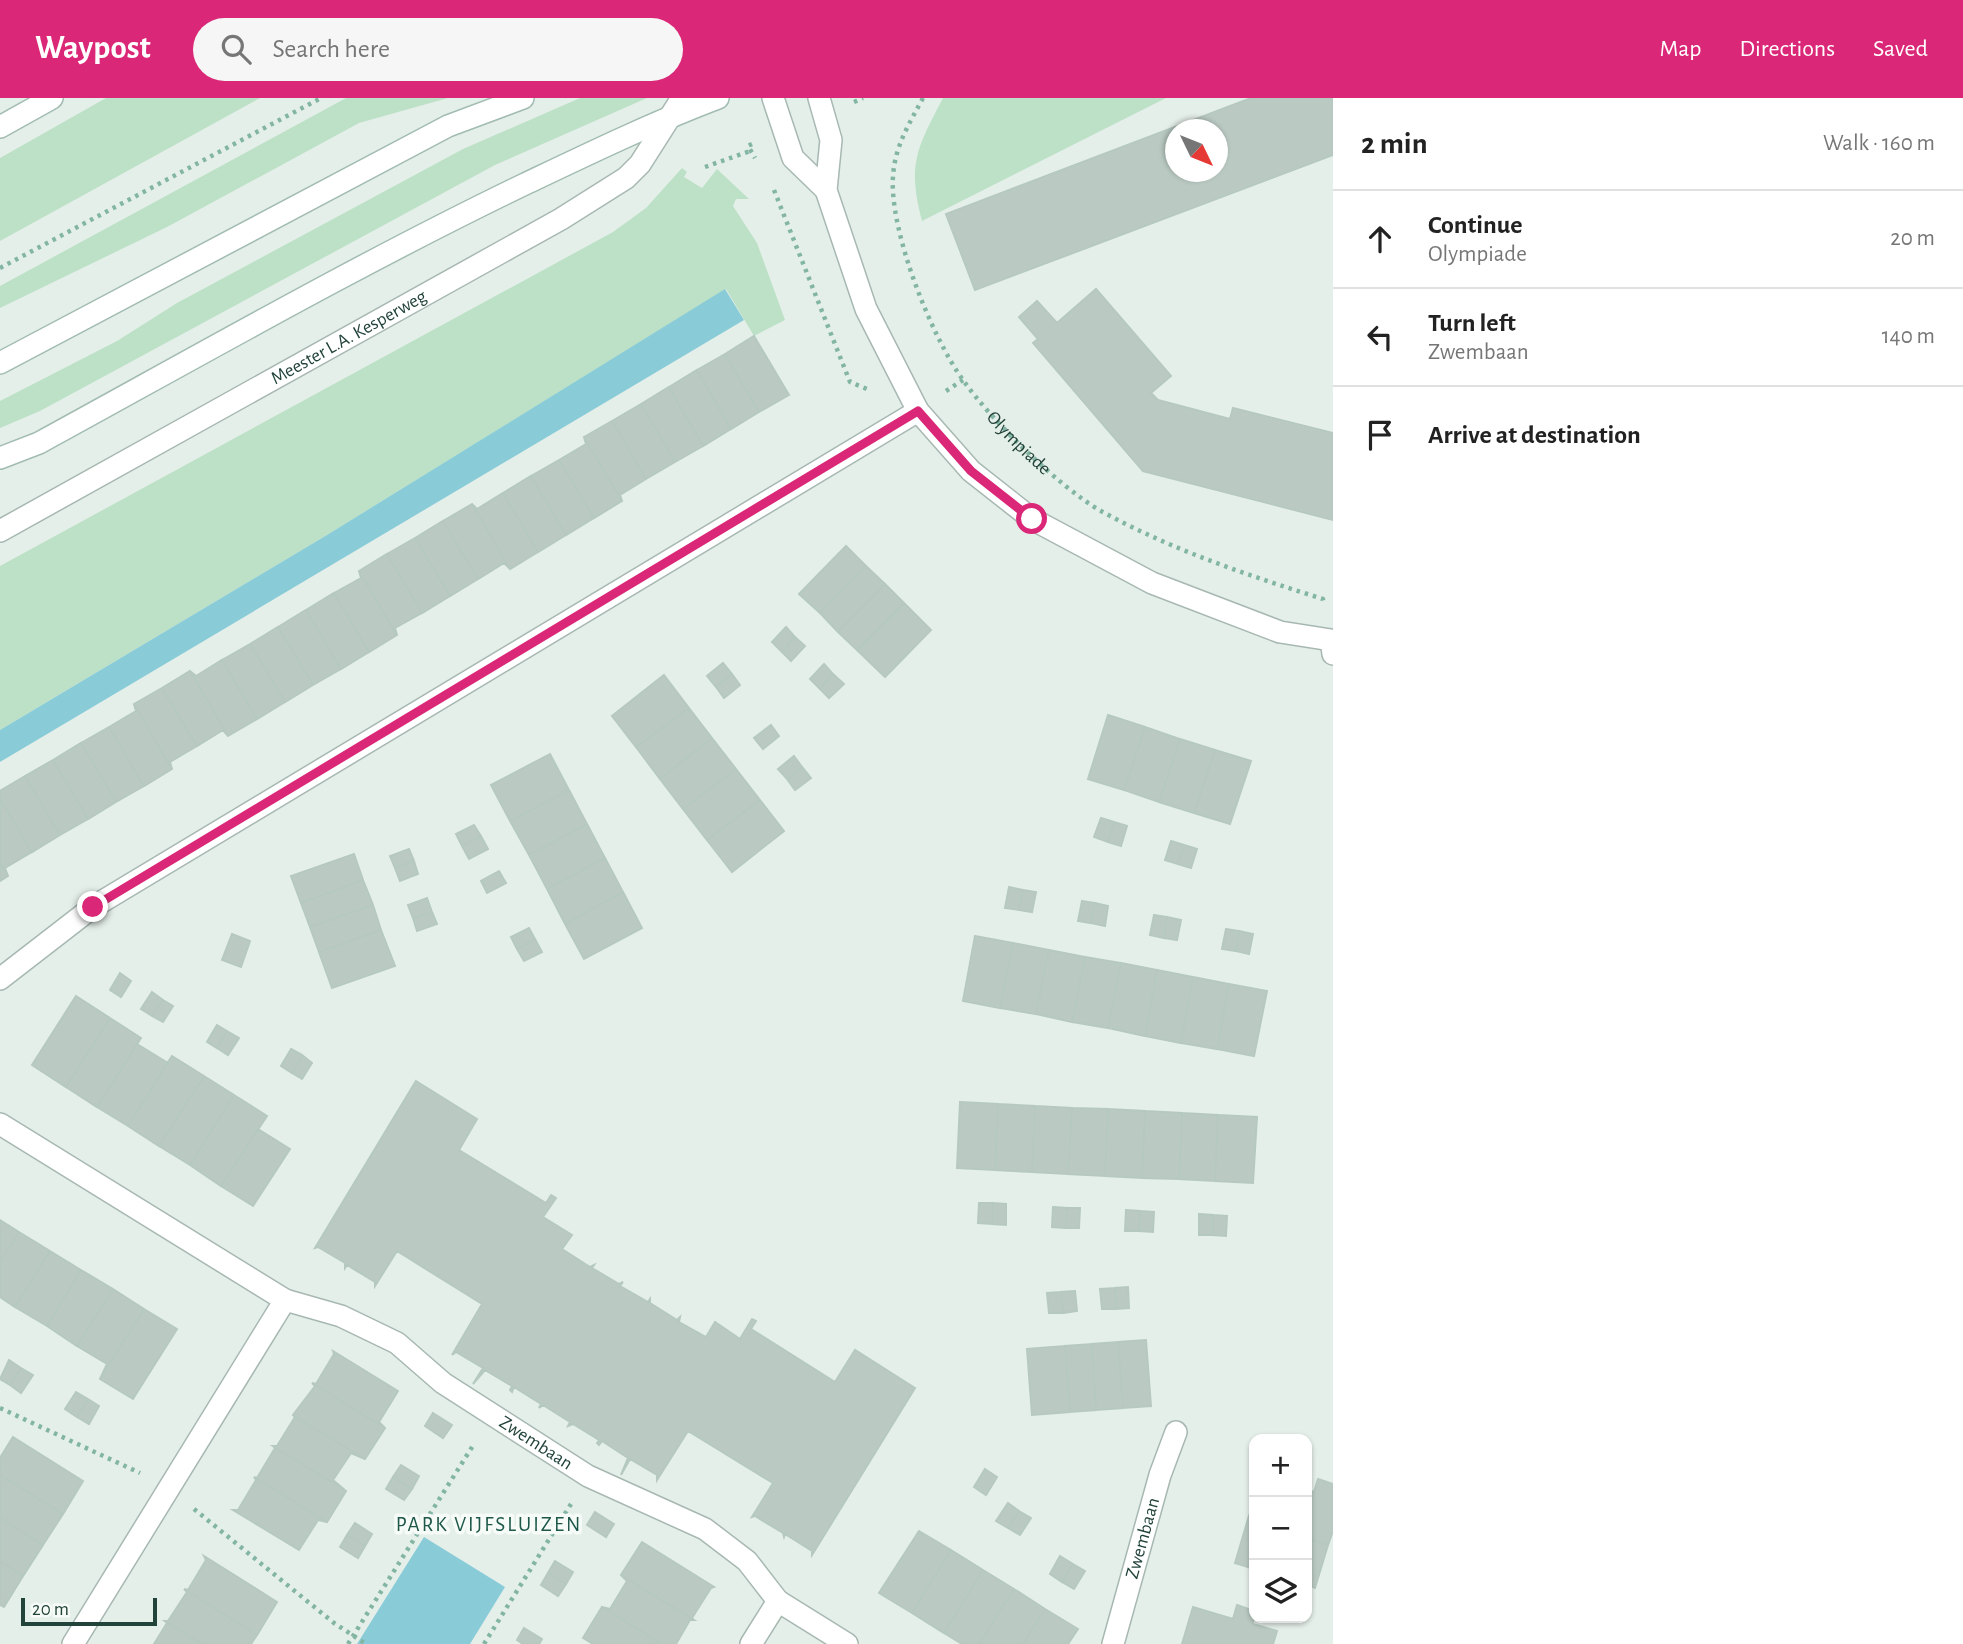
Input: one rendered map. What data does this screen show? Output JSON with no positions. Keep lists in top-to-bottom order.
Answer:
{
  "streets": {
    "street": ["Meester L.A. Kesperweg", "Zwembaan"],
    "path": ["Olympiade"]
  },
  "districts": ["PARK VIJFSLUIZEN"],
  "scale_bar": "20 m",
  "north": "bottom right",
  "page": {
    "header": "Waypost",
    "search": "Search here",
    "nav": ["Map", "Directions", "Saved"],
    "heading": ["2 min", "Walk · 160 m"],
    "list": [
      ["Continue", "Olympiade", "20 m"],
      ["Turn left", "Zwembaan", "140 m"],
      "Arrive at destination"
    ],
    "map_buttons": ["+", "−"],
    "scale": "20 m"
  }
}
